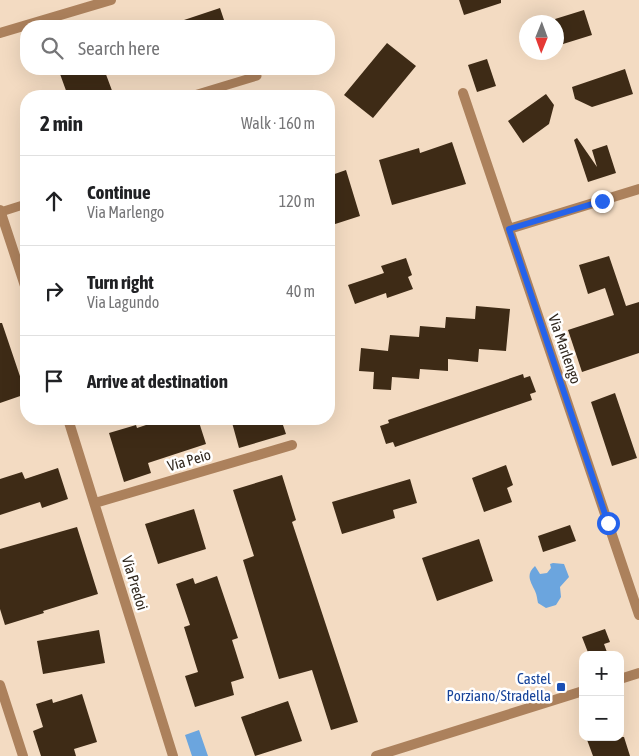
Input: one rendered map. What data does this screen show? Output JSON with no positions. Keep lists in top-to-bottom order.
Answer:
{
  "streets": {
    "street": ["Via Marlengo", "Via Peio", "Via Predoi"]
  },
  "crossings": [
    ["Via Peio", "Via Predoi"]
  ],
  "places": {
    "transit": ["Castel Porziano/Stradella"]
  },
  "north": "bottom",
  "page": {
    "search": "Search here",
    "heading": ["2 min", "Walk · 160 m"],
    "list": [
      ["Continue", "Via Marlengo", "120 m"],
      ["Turn right", "Via Lagundo", "40 m"],
      "Arrive at destination"
    ],
    "map_buttons": ["+", "−"]
  }
}
